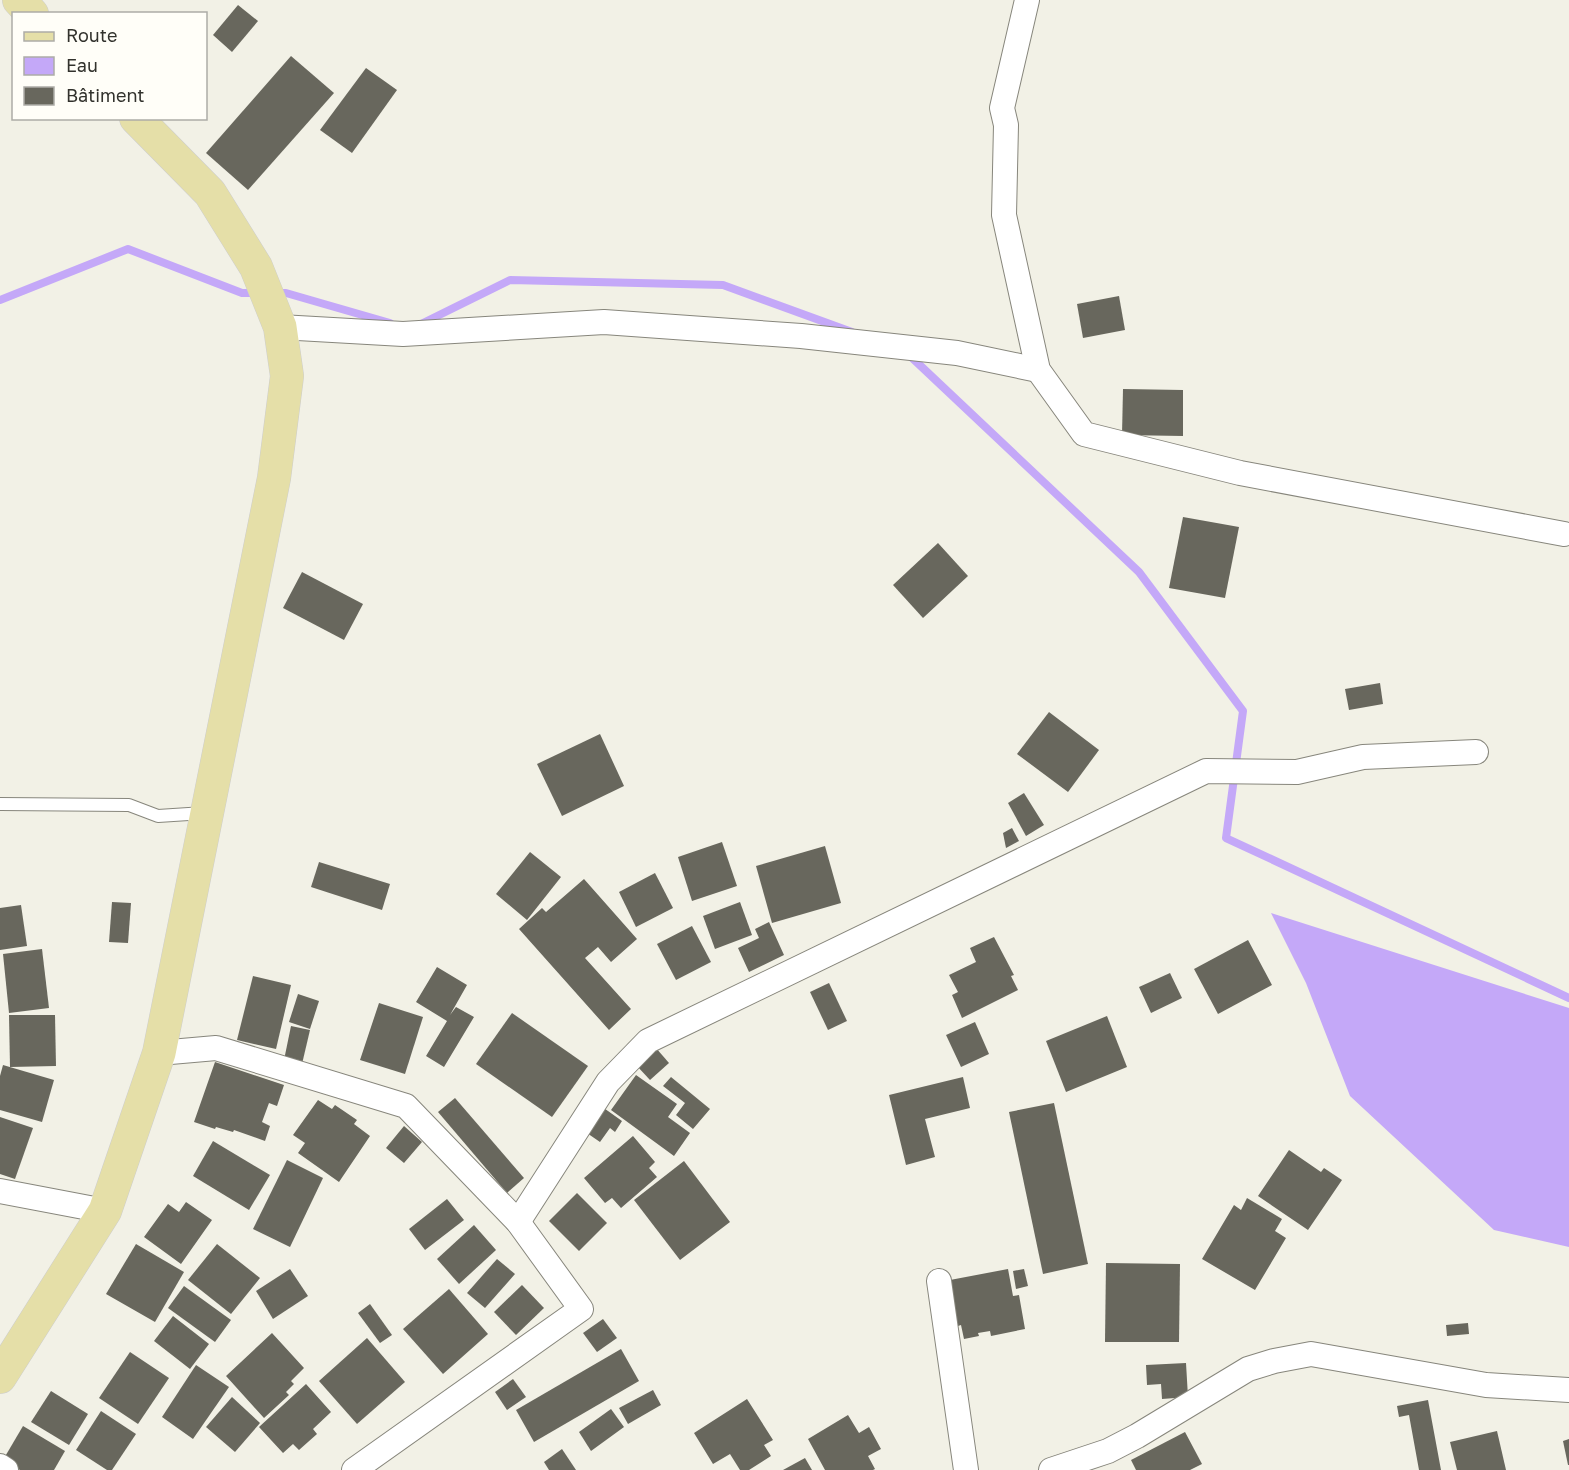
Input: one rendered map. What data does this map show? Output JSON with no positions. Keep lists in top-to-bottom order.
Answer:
{
  "legend": ["Route", "Eau", "Bâtiment"]
}
